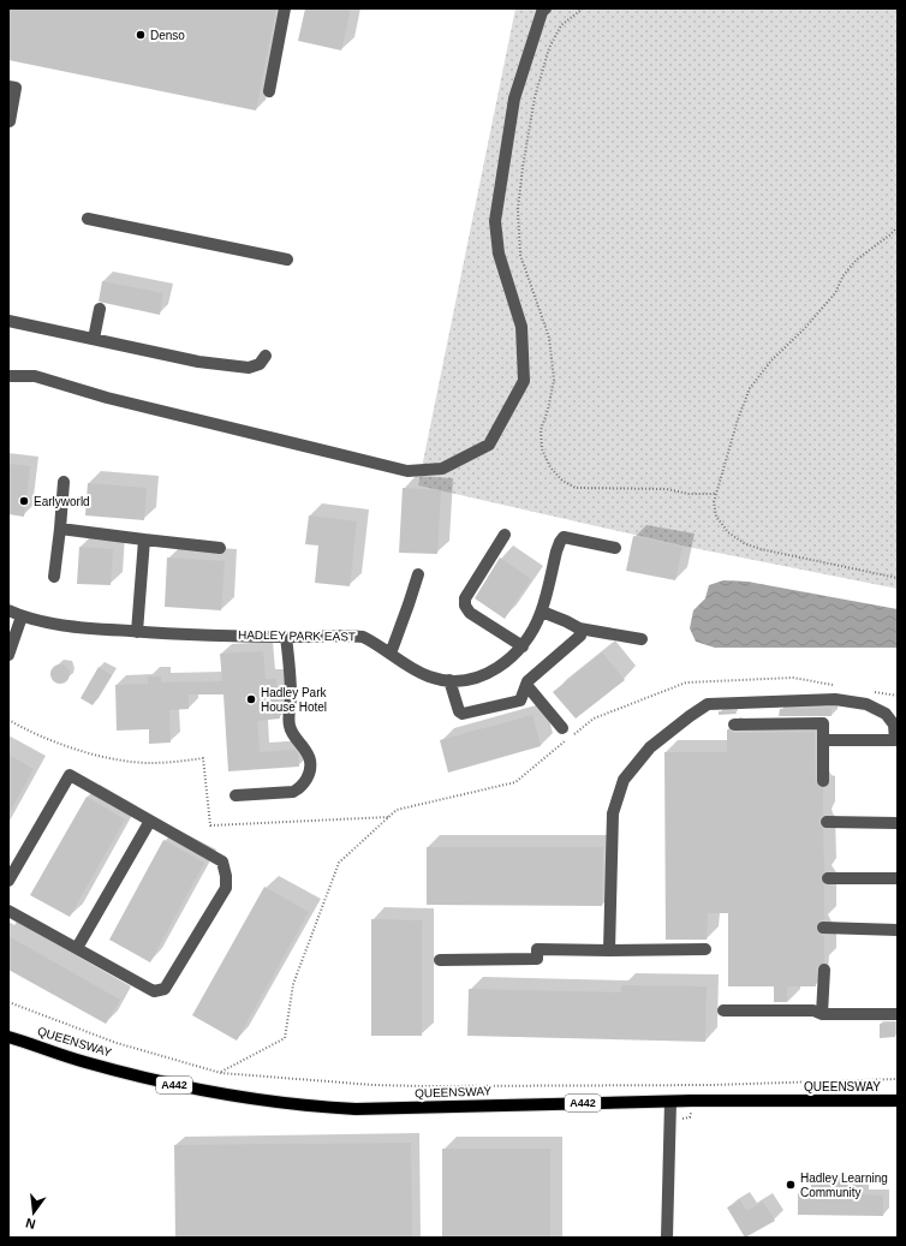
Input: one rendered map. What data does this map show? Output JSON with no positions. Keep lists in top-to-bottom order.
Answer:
{
  "streets": {
    "main road": ["QUEENSWAY", "A442"],
    "street": ["HADLEY PARK EAST"]
  },
  "places": [
    "Denso",
    "Earlyworld",
    "Hadley Park House Hotel",
    "Hadley Learning Community"
  ],
  "north": "bottom"
}
